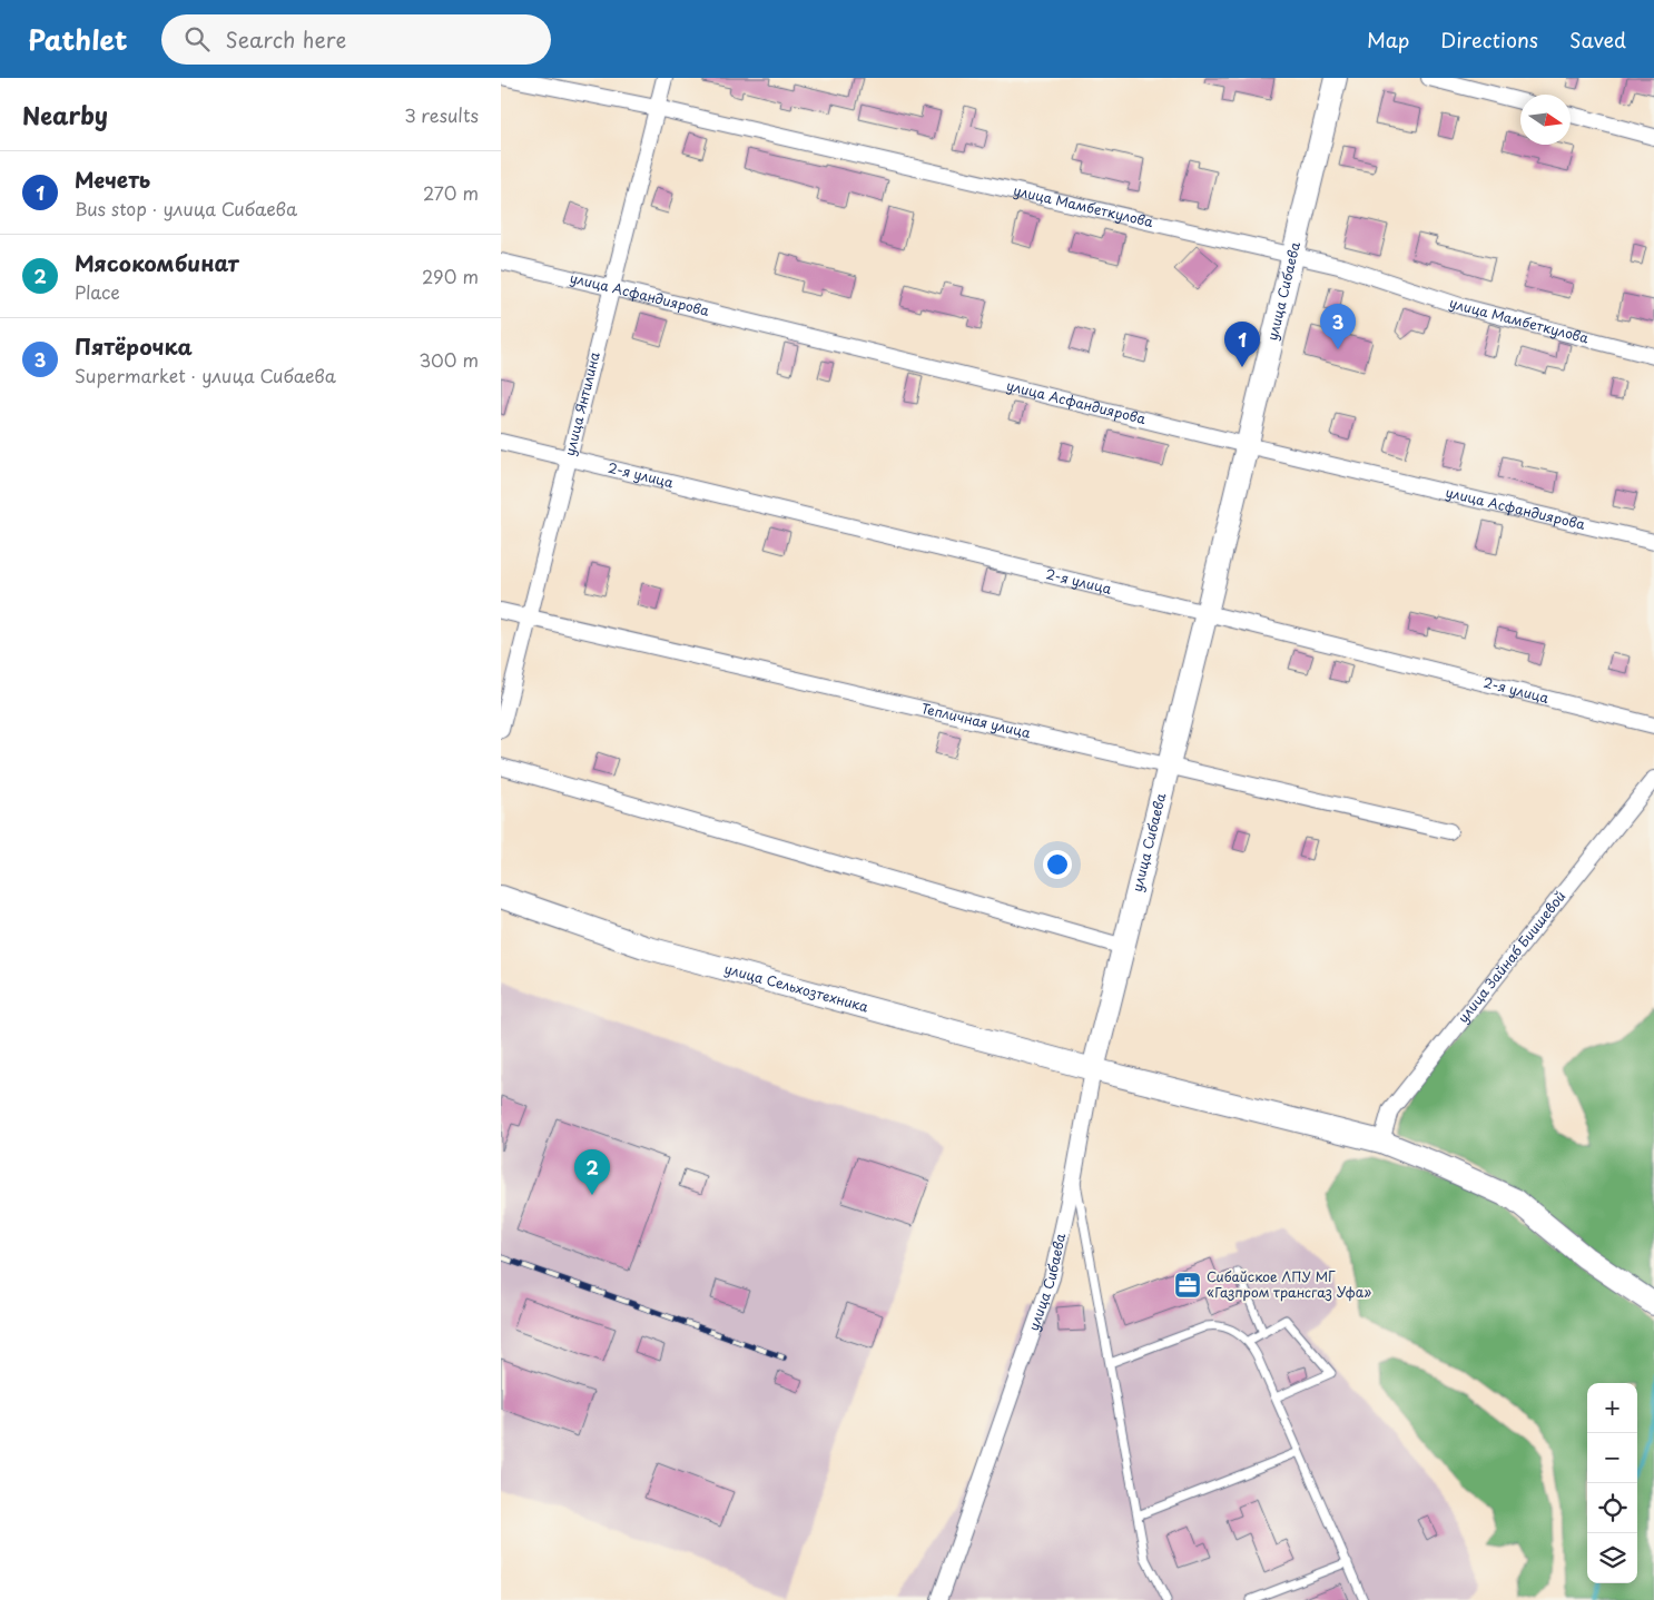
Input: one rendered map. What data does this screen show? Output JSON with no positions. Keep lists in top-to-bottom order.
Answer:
{
  "streets": {
    "main road": ["улица Сибаева", "улица Сельхозтехника"],
    "street": [
      "улица Мамбеткулова",
      "улица Асфандиярова",
      "улица Янтилина",
      "2-я улица",
      "Тепличная улица",
      "улица Зайнаб Биишевой"
    ]
  },
  "crossings": [
    ["улица Мамбеткулова", "улица Сибаева"],
    ["улица Мамбеткулова", "улица Янтилина"],
    ["улица Сибаева", "улица Асфандиярова"],
    ["улица Сибаева", "2-я улица"],
    ["улица Сибаева", "Тепличная улица"],
    ["улица Сибаева", "улица Сельхозтехника"],
    ["улица Асфандиярова", "улица Янтилина"],
    ["улица Янтилина", "2-я улица"],
    ["улица Янтилина", "Тепличная улица"],
    ["улица Зайнаб Биишевой", "улица Сельхозтехника"]
  ],
  "places": {
    "office": ["Сибайское ЛПУ МГ «Газпром трансгаз Уфа»"]
  },
  "north": "right",
  "page": {
    "header": "Pathlet",
    "search": "Search here",
    "nav": ["Map", "Directions", "Saved"],
    "heading": ["Nearby", "3 results"],
    "list": [
      {
        "mark": "1",
        "name": "Мечеть",
        "note": "Bus stop · улица Сибаева",
        "value": "270 m"
      },
      {
        "mark": "2",
        "name": "Мясокомбинат",
        "note": "Place",
        "value": "290 m"
      },
      {
        "mark": "3",
        "name": "Пятёрочка",
        "note": "Supermarket · улица Сибаева",
        "value": "300 m"
      }
    ],
    "pins": ["3", "1", "2"],
    "map_buttons": ["+", "−"]
  }
}
